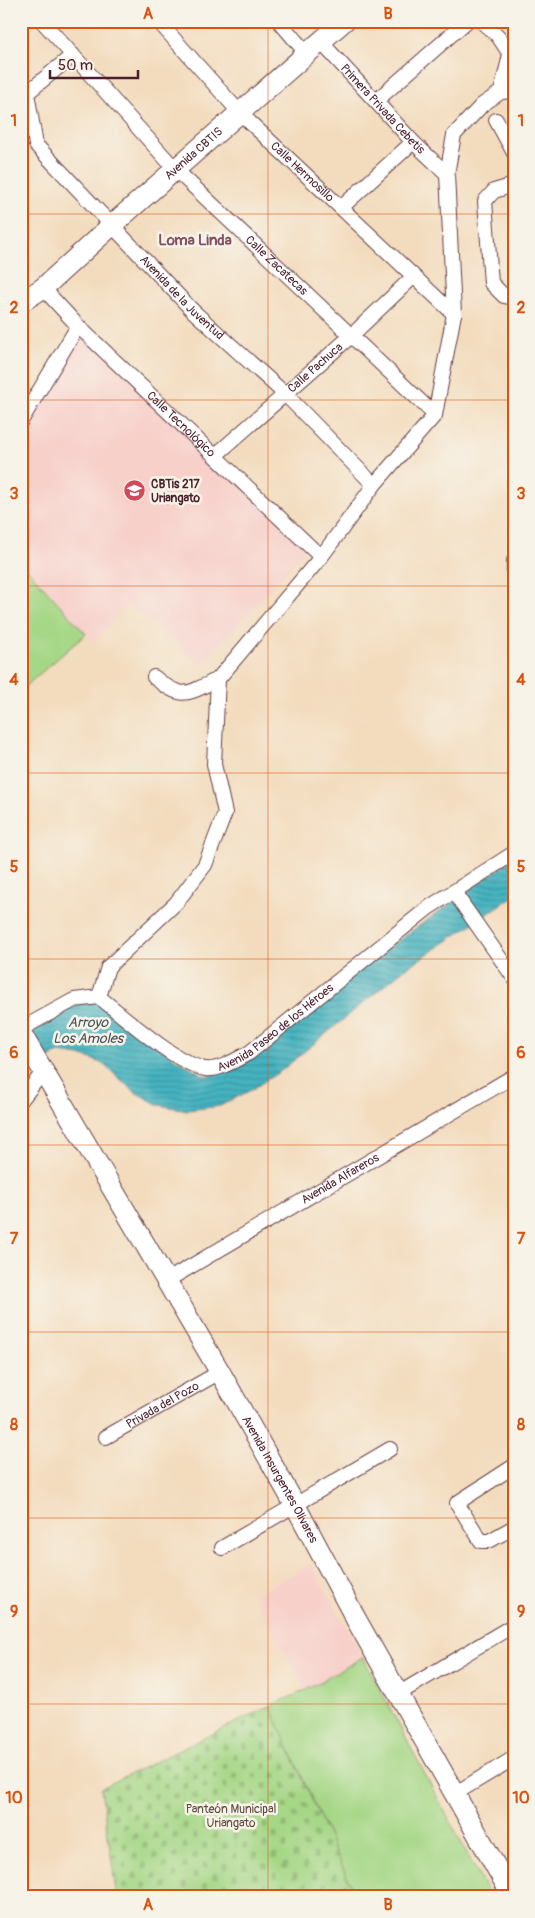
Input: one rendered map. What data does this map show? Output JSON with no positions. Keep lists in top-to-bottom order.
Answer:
{
  "streets": {
    "street": [
      "Primera Privada Cebetis",
      "Avenida CBTIS",
      "Calle Hermosillo",
      "Calle Zacatecas",
      "Avenida de la Juventud",
      "Calle Pachuca",
      "Calle Tecnológico",
      "Avenida Paseo de los Héroes",
      "Avenida Alfareros",
      "Privada del Pozo",
      "Avenida Insurgentes Olivares"
    ]
  },
  "crossings": [
    ["Primera Privada Cebetis", "Avenida CBTIS"],
    ["Avenida CBTIS", "Calle Hermosillo"],
    ["Avenida CBTIS", "Calle Zacatecas"],
    ["Avenida CBTIS", "Avenida de la Juventud"],
    ["Avenida CBTIS", "Calle Tecnológico"],
    ["Calle Hermosillo", "Calle Pachuca"],
    ["Calle Zacatecas", "Calle Pachuca"],
    ["Avenida de la Juventud", "Calle Pachuca"],
    ["Calle Pachuca", "Calle Tecnológico"],
    ["Avenida Alfareros", "Avenida Insurgentes Olivares"],
    ["Privada del Pozo", "Avenida Insurgentes Olivares"]
  ],
  "districts": ["Loma Linda"],
  "water": ["Arroyo Los Amoles"],
  "parks": ["Panteón Municipal Uriangato"],
  "places": {
    "school or university": ["CBTis 217 Uriangato"]
  },
  "scale_bar": "50 m",
  "grid": {
    "columns": ["A", "B"],
    "rows": [
      "1",
      "2",
      "3",
      "4",
      "5",
      "6",
      "7",
      "8",
      "9",
      "10"
    ]
  }
}
